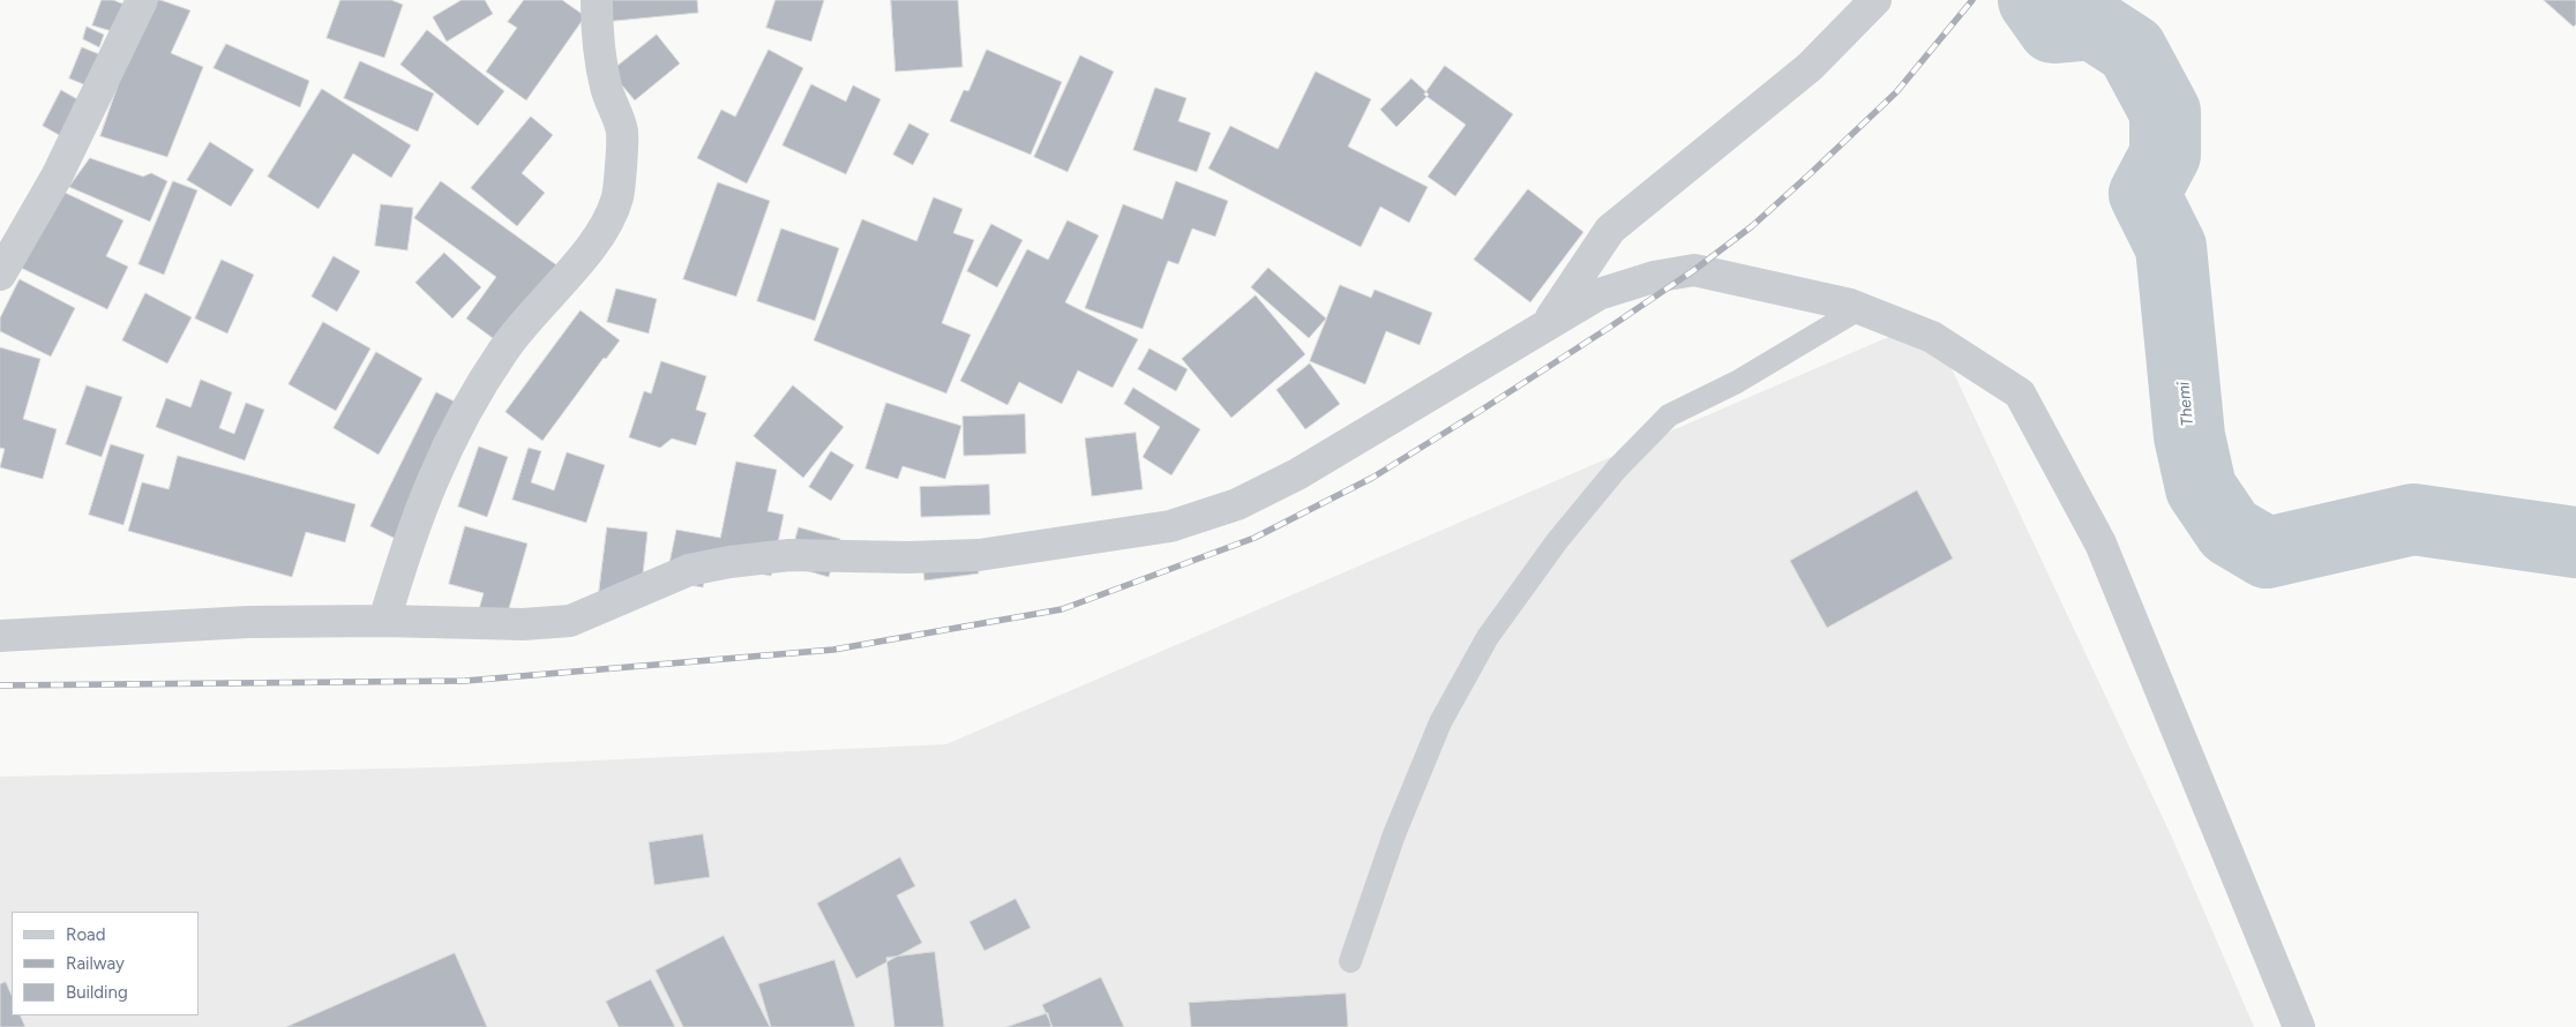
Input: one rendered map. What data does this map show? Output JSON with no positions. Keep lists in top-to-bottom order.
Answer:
{
  "water": ["Themi"],
  "legend": ["Road", "Railway", "Building"]
}
